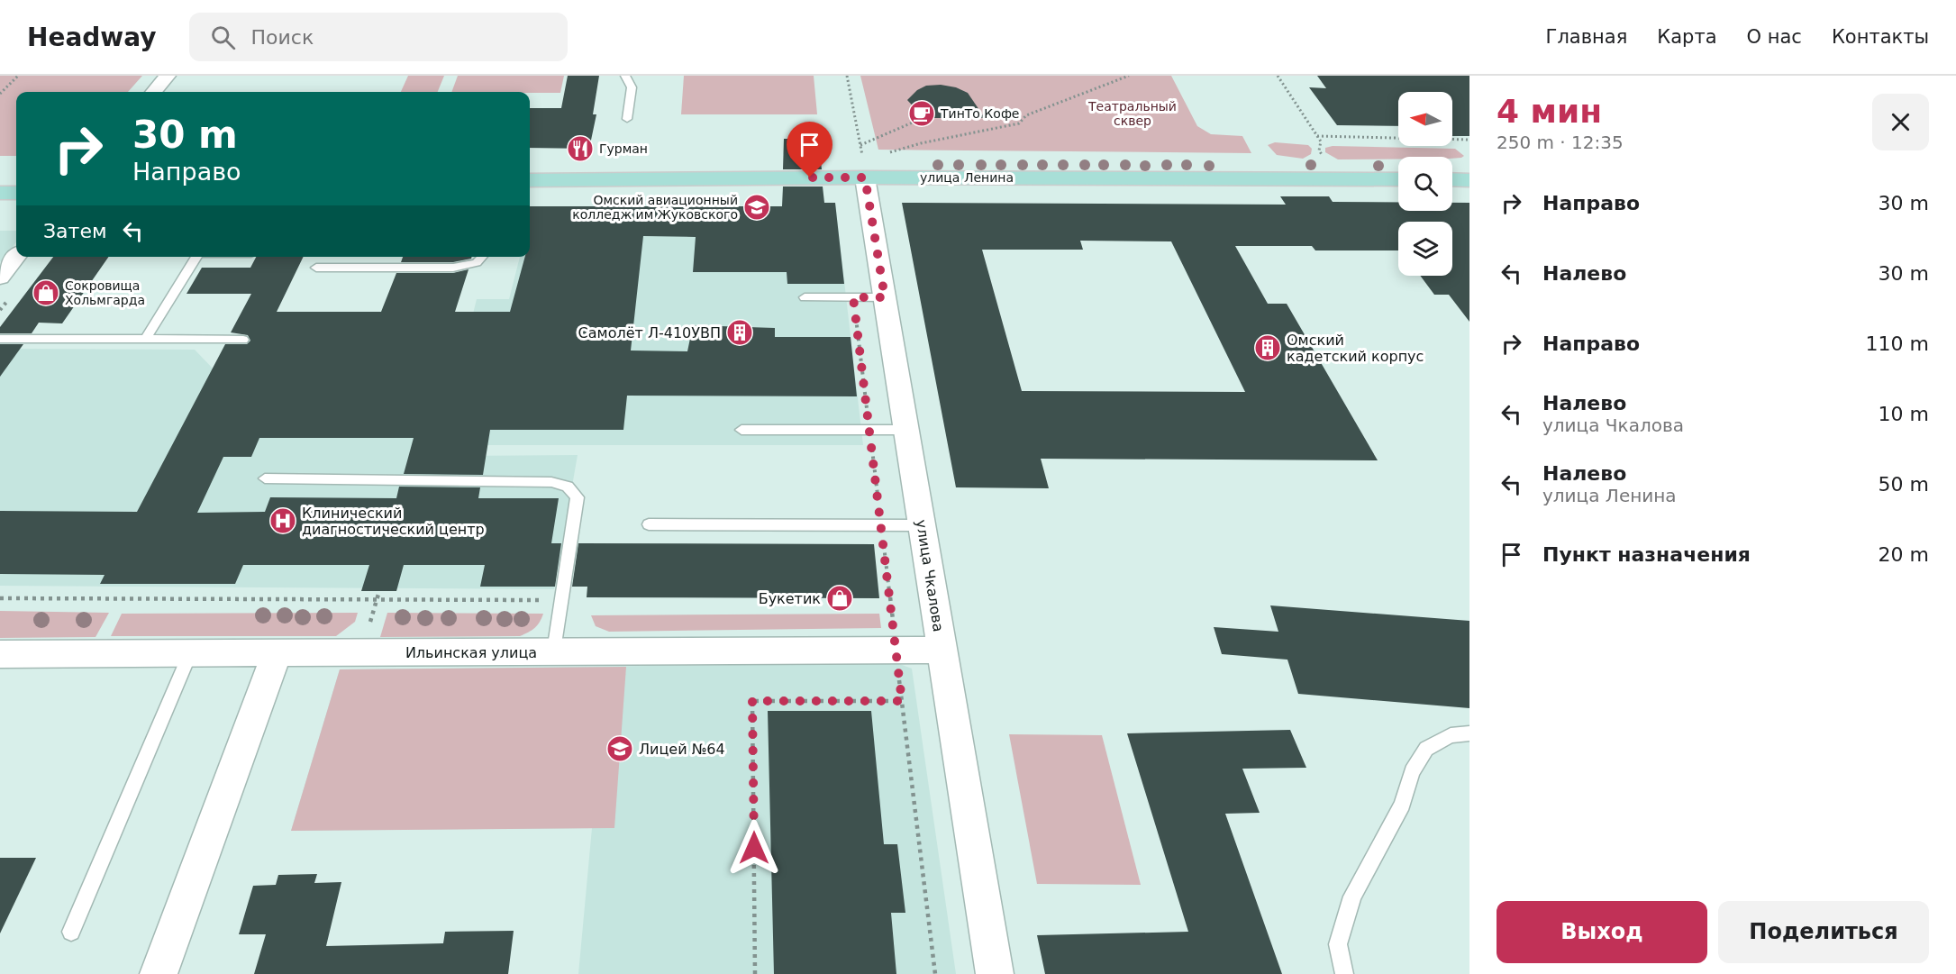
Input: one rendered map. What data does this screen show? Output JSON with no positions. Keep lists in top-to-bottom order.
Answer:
{
  "streets": {
    "main road": ["улица Ленина"],
    "street": ["улица Чкалова", "Ильинская улица"]
  },
  "crossings": [
    ["улица Ленина", "улица Чкалова"],
    ["улица Чкалова", "Ильинская улица"]
  ],
  "parks": ["Театральный сквер"],
  "places": {
    "cafe": ["ТинТо Кофе"],
    "restaurant": ["Гурман"],
    "school or university": ["Омский авиационный колледж им Жуковского", "Лицей №64"],
    "shop": ["Сокровища Хольмгарда", "Букетик"],
    "building": ["Самолёт Л-410УВП", "Омский кадетский корпус"],
    "hospital": ["Клинический диагностический центр"]
  },
  "north": "left",
  "page": {
    "header": "Headway",
    "search": "Поиск",
    "nav": [
      "Главная",
      "Карта",
      "О нас",
      "Контакты"
    ],
    "heading": ["4 мин", "250 m · 12:35"],
    "turn": ["30 m", "Направо"],
    "list": [
      {
        "name": "Направо",
        "value": "30 m"
      },
      {
        "name": "Налево",
        "value": "30 m"
      },
      {
        "name": "Направо",
        "value": "110 m"
      },
      {
        "name": "Налево",
        "note": "улица Чкалова",
        "value": "10 m"
      },
      {
        "name": "Налево",
        "note": "улица Ленина",
        "value": "50 m"
      },
      {
        "name": "Пункт назначения",
        "value": "20 m"
      }
    ],
    "then": "Затем",
    "buttons": ["Выход", "Поделиться"]
  }
}
